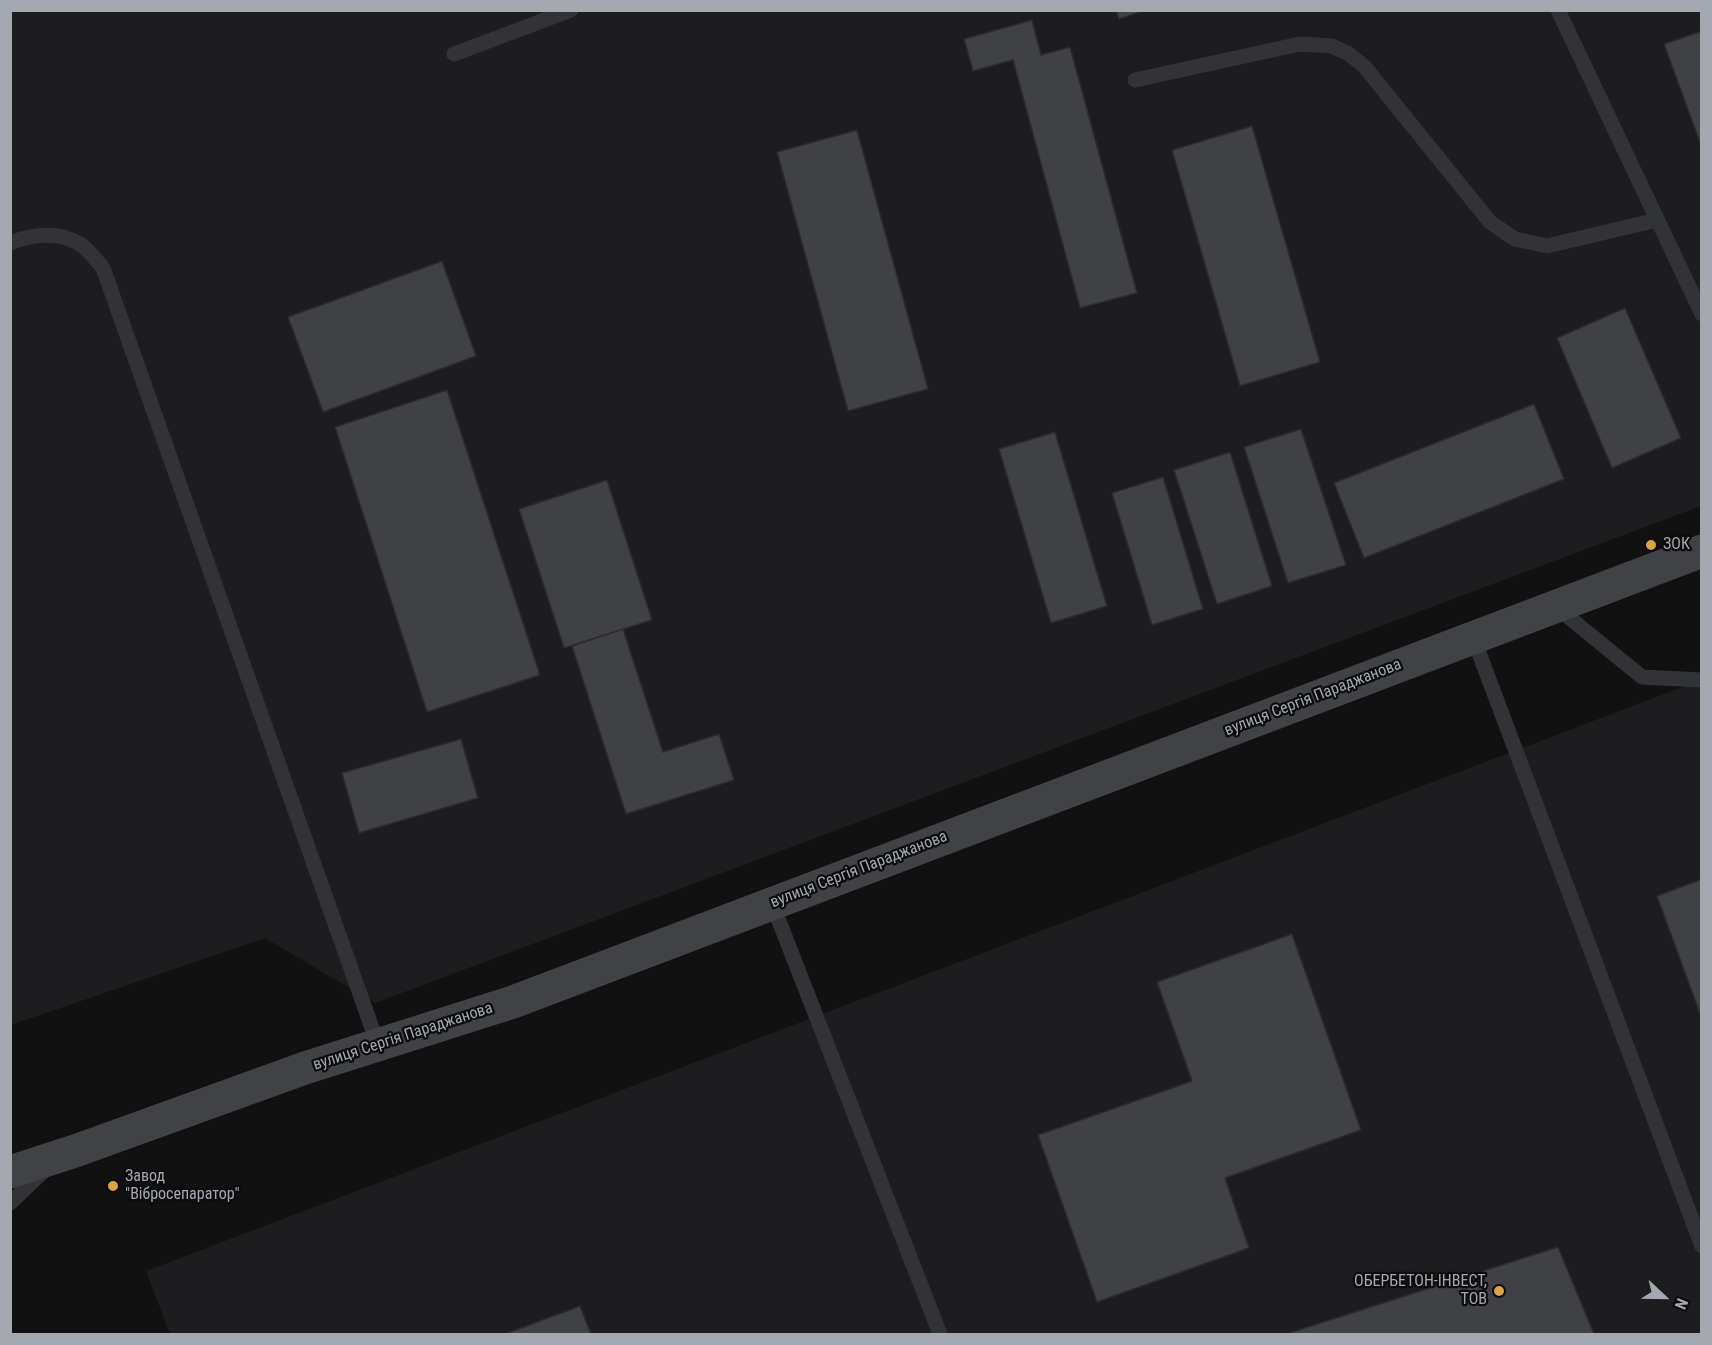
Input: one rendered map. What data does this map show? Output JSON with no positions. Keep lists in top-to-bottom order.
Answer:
{
  "streets": {
    "main road": ["вулиця Сергія Параджанова"]
  },
  "places": ["ЗОК", "Завод \"Вібросепаратор\"", "ОБЕРБЕТОН-ІНВЕСТ, ТОВ"],
  "north": "right"
}
